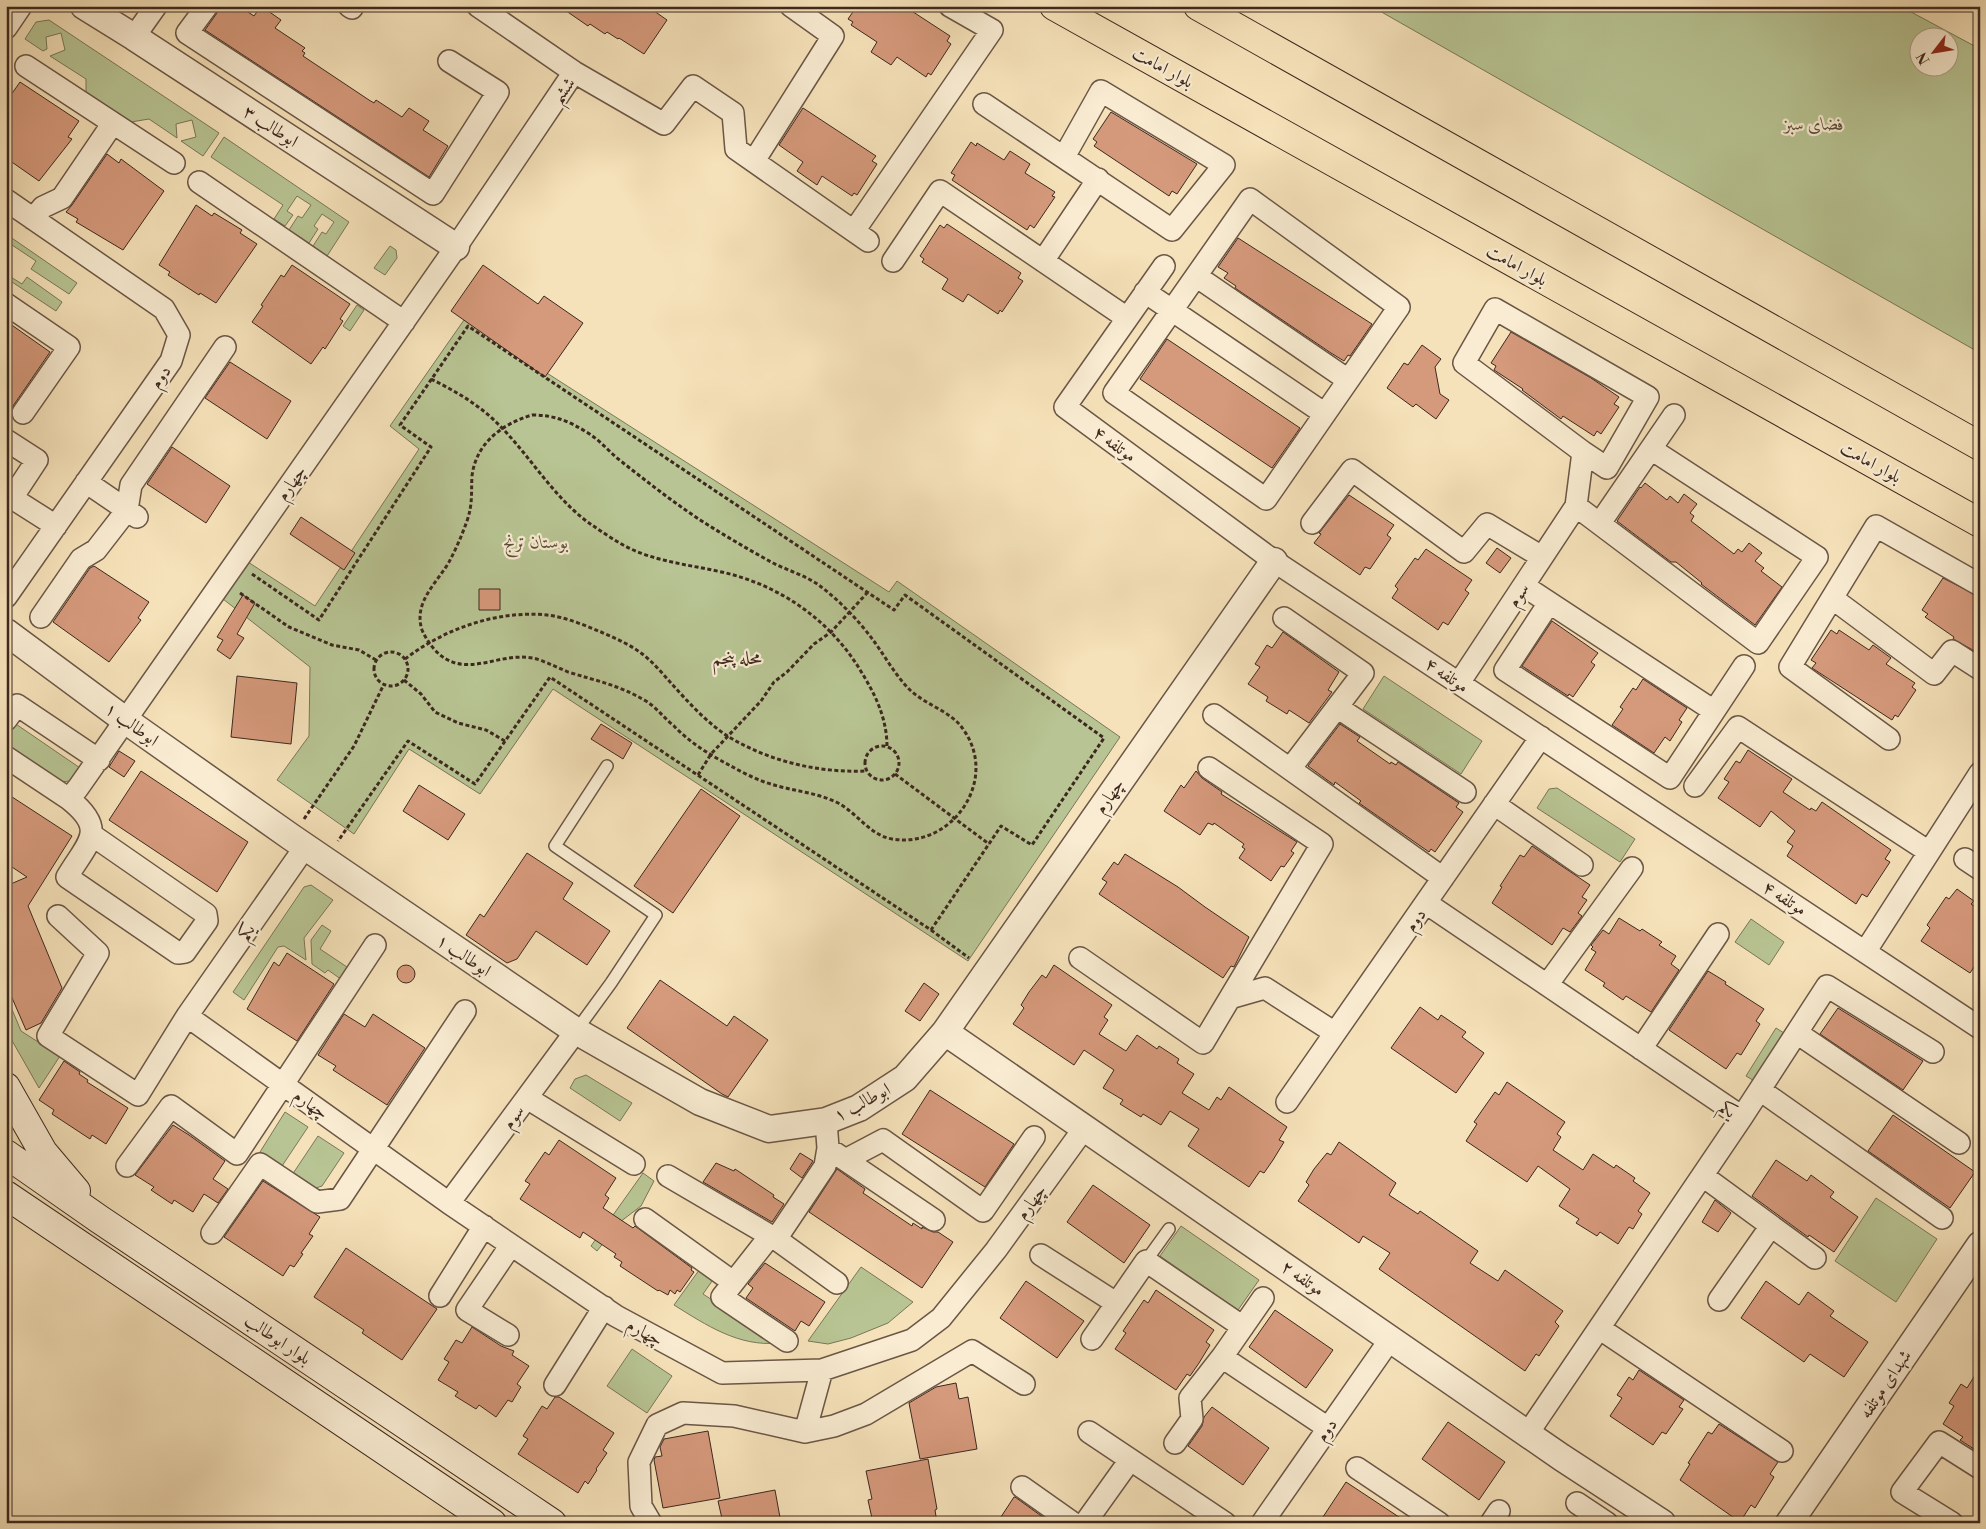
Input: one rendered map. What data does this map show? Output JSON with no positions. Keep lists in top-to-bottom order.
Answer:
{
  "streets": {
    "main road": ["بلوار امامت", "بلوار ابوطالب"],
    "street": [
      "ششم",
      "ابوطالب ۳",
      "دوم",
      "موتلفه ۴",
      "چهارم",
      "سوم",
      "ابوطالب ۱",
      "یکم",
      "موتلفه ۲",
      "شهدای موتلفه"
    ]
  },
  "crossings": [
    ["ششم", "ابوطالب ۳"],
    ["ششم", "چهارم"],
    ["ابوطالب ۳", "چهارم"],
    ["دوم", "موتلفه ۴"],
    ["دوم", "یکم"],
    ["دوم", "موتلفه ۲"],
    ["موتلفه ۴", "چهارم"],
    ["موتلفه ۴", "سوم"],
    ["چهارم", "سوم"],
    ["چهارم", "ابوطالب ۱"],
    ["چهارم", "یکم"],
    ["چهارم", "موتلفه ۲"],
    ["سوم", "ابوطالب ۱"],
    ["ابوطالب ۱", "یکم"],
    ["ابوطالب ۱", "موتلفه ۲"],
    ["یکم", "موتلفه ۲"]
  ],
  "districts": ["محله پنجم"],
  "parks": ["فضای سبز", "بوستان ترنج"],
  "north": "bottom left"
}
